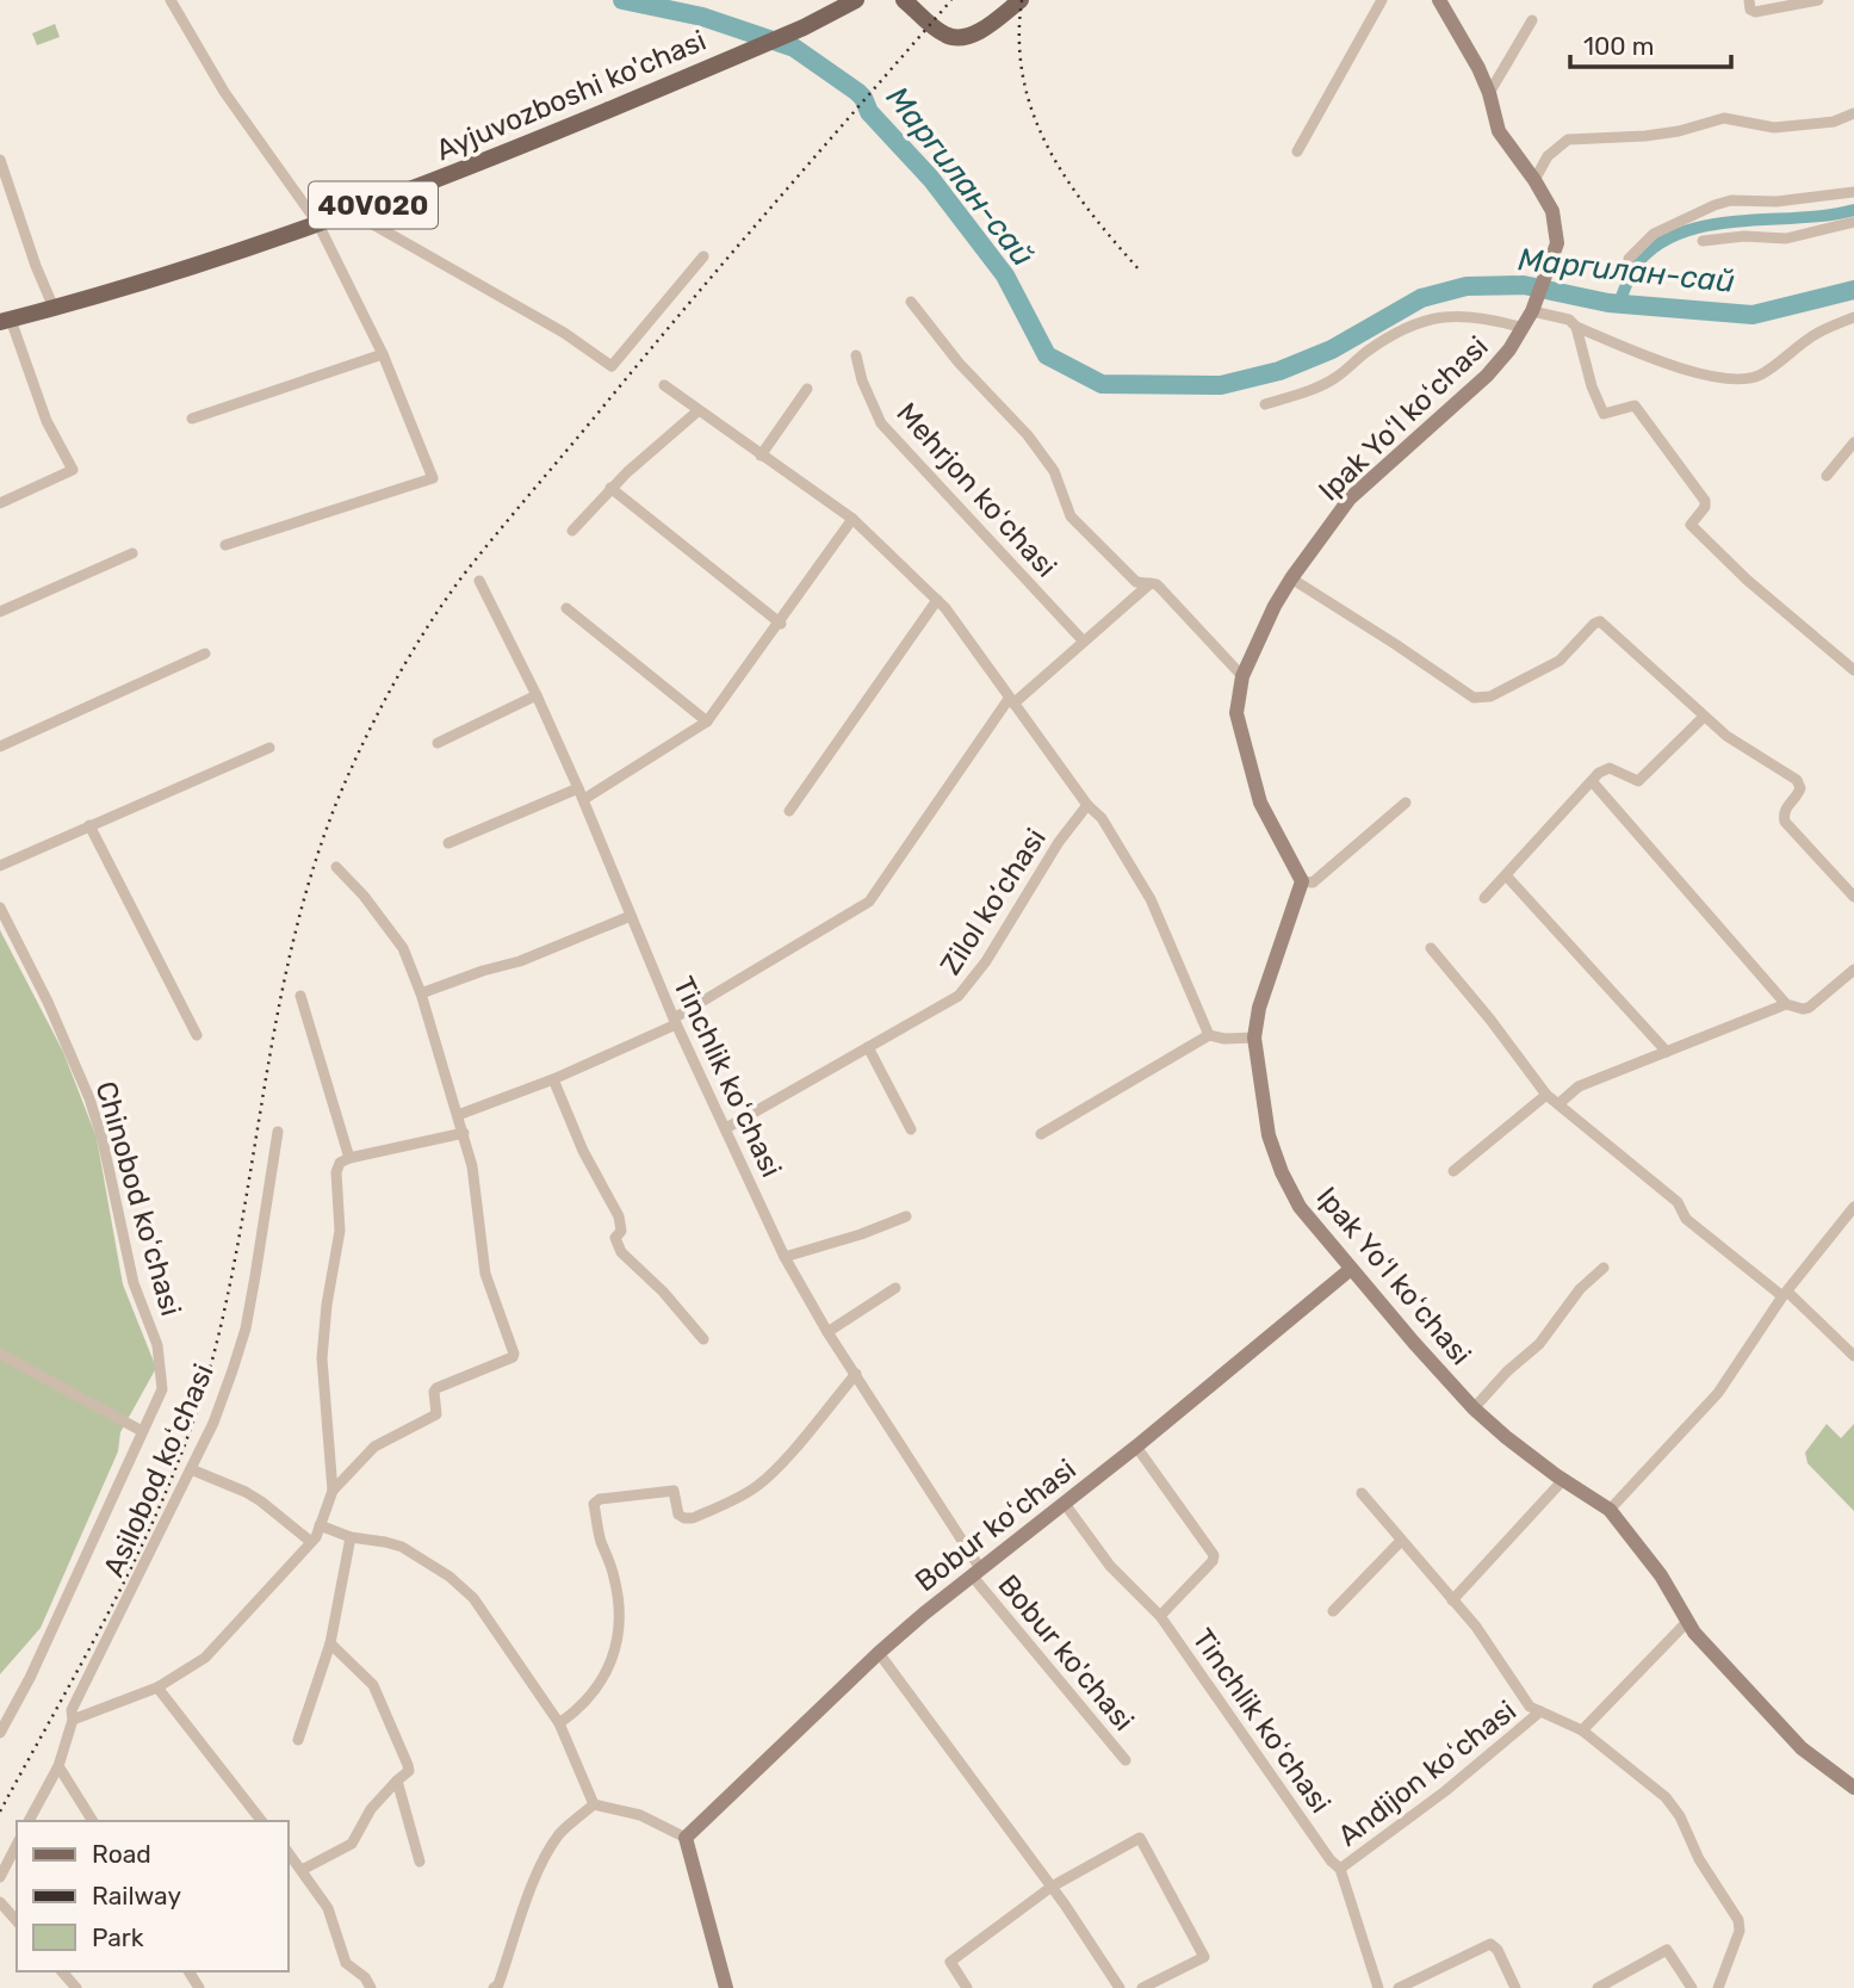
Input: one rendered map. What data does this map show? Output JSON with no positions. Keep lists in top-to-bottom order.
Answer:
{
  "streets": {
    "main road": ["Ayjuvozboshi ko'chasi", "40V020"],
    "street": [
      "Ipak Yoʻl koʻchasi",
      "Mehrjon koʻchasi",
      "Zilol ko‘chasi",
      "Tinchlik koʻchasi",
      "Chinobod koʻchasi",
      "Asilobod koʻchasi",
      "Bobur koʻchasi",
      "Bobur ko'chasi",
      "Andijon koʻchasi"
    ]
  },
  "crossings": [
    ["Ipak Yoʻl koʻchasi", "Bobur koʻchasi"],
    ["Zilol ko‘chasi", "Tinchlik koʻchasi"],
    ["Tinchlik koʻchasi", "Bobur koʻchasi"],
    ["Tinchlik koʻchasi", "Bobur ko'chasi"],
    ["Tinchlik koʻchasi", "Andijon koʻchasi"],
    ["Bobur koʻchasi", "Bobur ko'chasi"]
  ],
  "water": ["Маргилан-сай"],
  "legend": ["Road", "Railway", "Park"],
  "scale_bar": "100 m"
}
